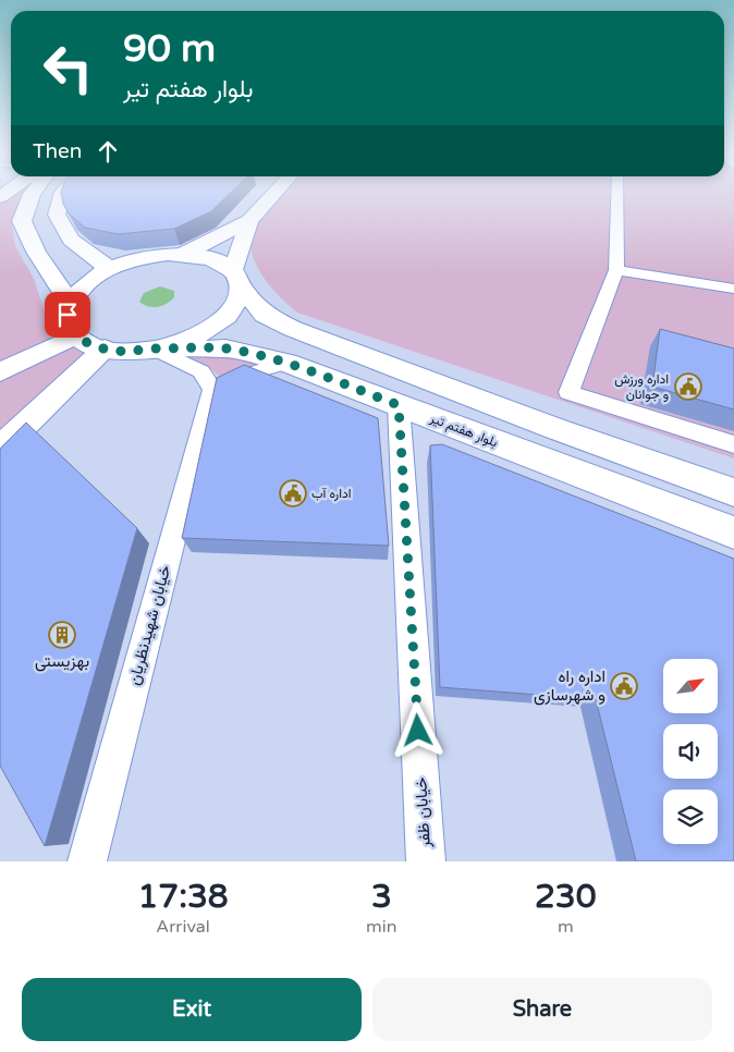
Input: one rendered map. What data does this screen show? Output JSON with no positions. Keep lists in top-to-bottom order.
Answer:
{
  "streets": {
    "main road": ["بلوار هفتم تیر"],
    "street": ["خیابان شهیدنظریان", "خیابان ظفر"]
  },
  "crossings": [
    ["بلوار هفتم تیر", "خیابان ظفر"]
  ],
  "places": {
    "public building": ["اداره ورزش و جوانان", "اداره آب", "اداره راه و شهرسازی"],
    "building": ["بهزیستی"]
  },
  "north": "top right",
  "page": {
    "turn": ["90 m", "بلوار هفتم تیر"],
    "then": "Then",
    "eta": [
      "17:38",
      "Arrival",
      "3",
      "min",
      "230",
      "m"
    ],
    "buttons": ["Exit", "Share"]
  }
}
